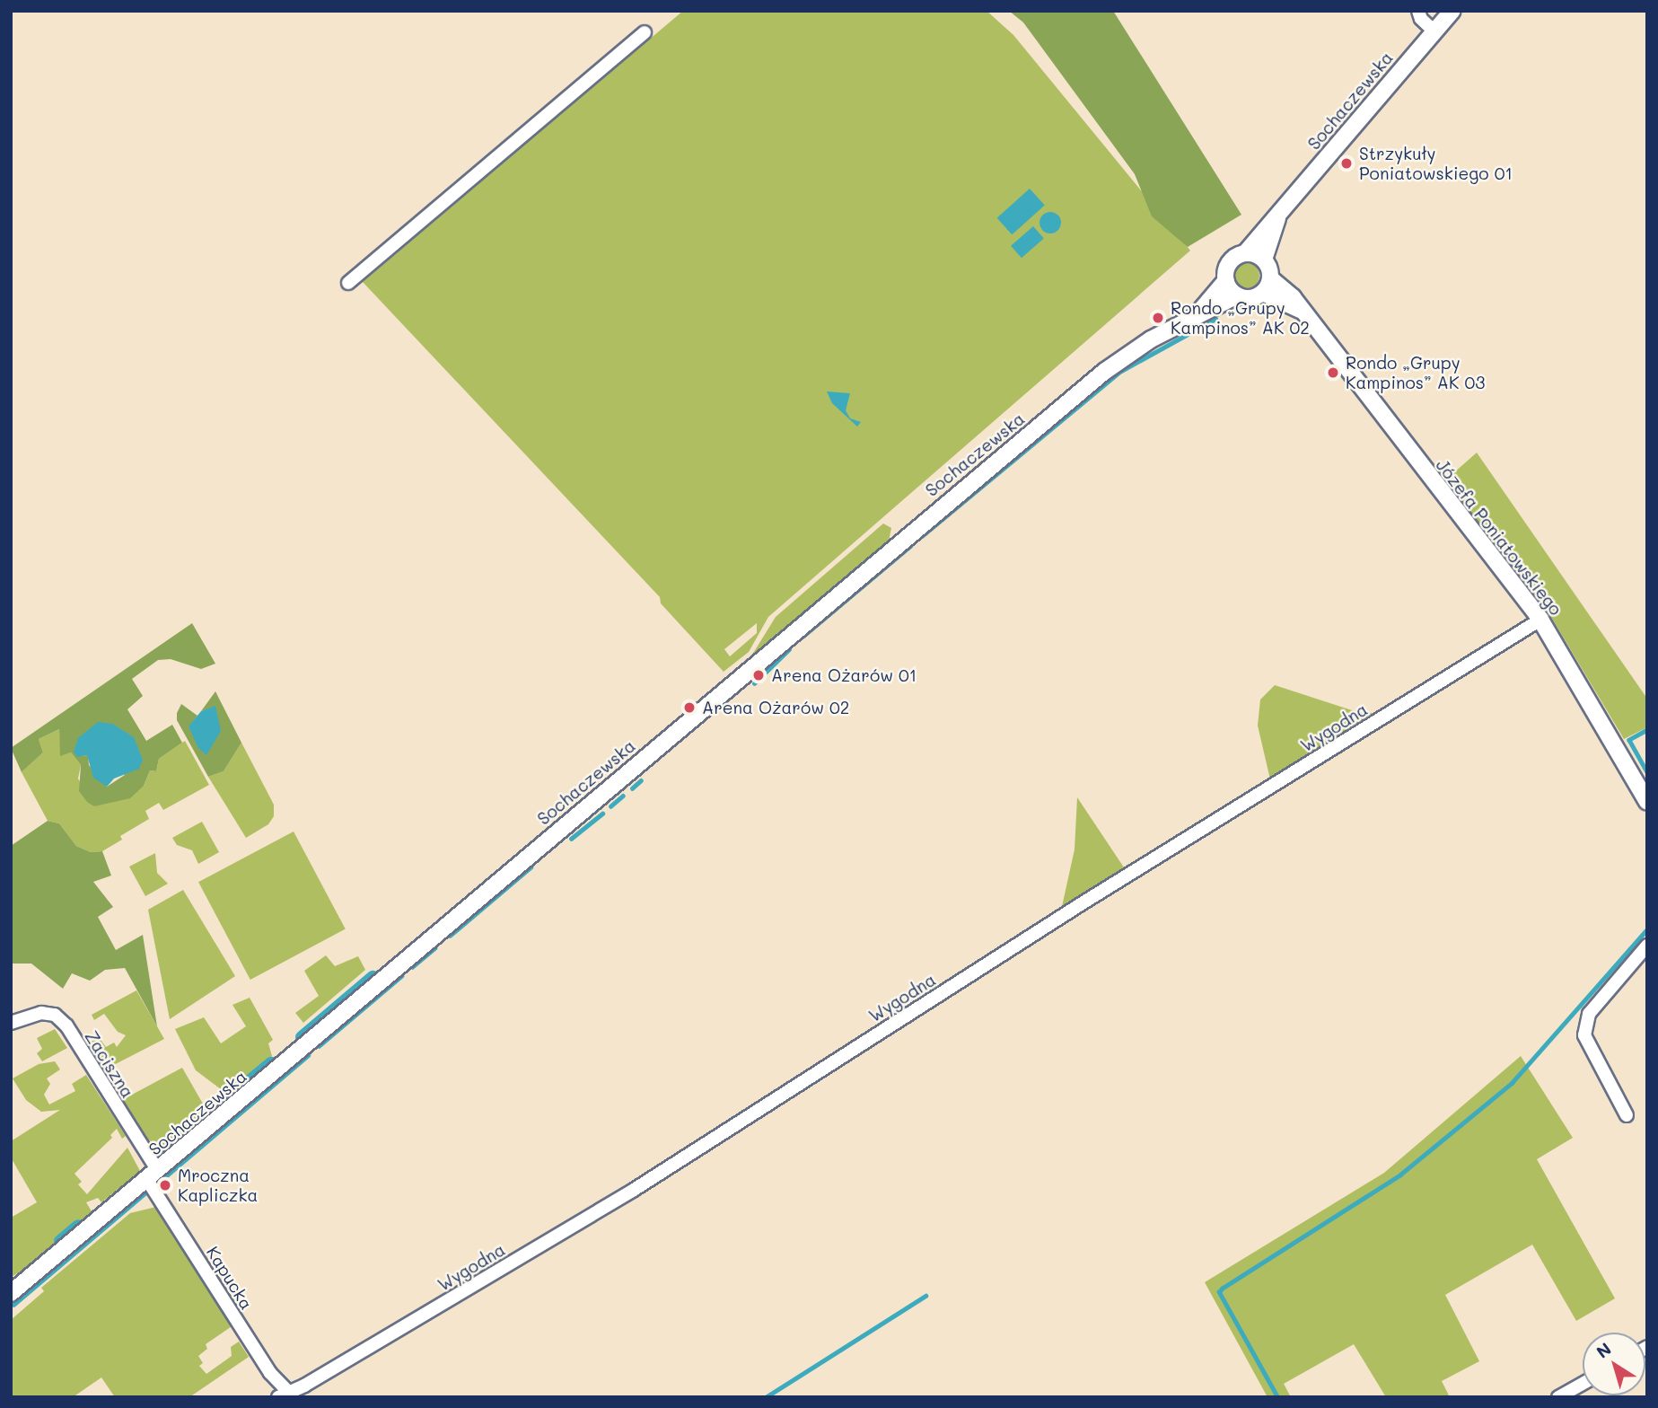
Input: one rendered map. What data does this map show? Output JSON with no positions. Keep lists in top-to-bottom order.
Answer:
{
  "streets": {
    "street": [
      "Sochaczewska",
      "Józefa Poniatowskiego",
      "Wygodna",
      "Zaciszna",
      "Kapucka"
    ]
  },
  "crossings": [
    ["Sochaczewska", "Józefa Poniatowskiego"],
    ["Sochaczewska", "Zaciszna"],
    ["Sochaczewska", "Kapucka"],
    ["Józefa Poniatowskiego", "Wygodna"],
    ["Wygodna", "Kapucka"],
    ["Zaciszna", "Kapucka"]
  ],
  "places": [
    "Strzykuły Poniatowskiego 01",
    "Rondo „Grupy Kampinos” AK 02",
    "Rondo „Grupy Kampinos” AK 03",
    "Arena Ożarów 01",
    "Arena Ożarów 02",
    "Mroczna Kapliczka"
  ],
  "north": "top left"
}
